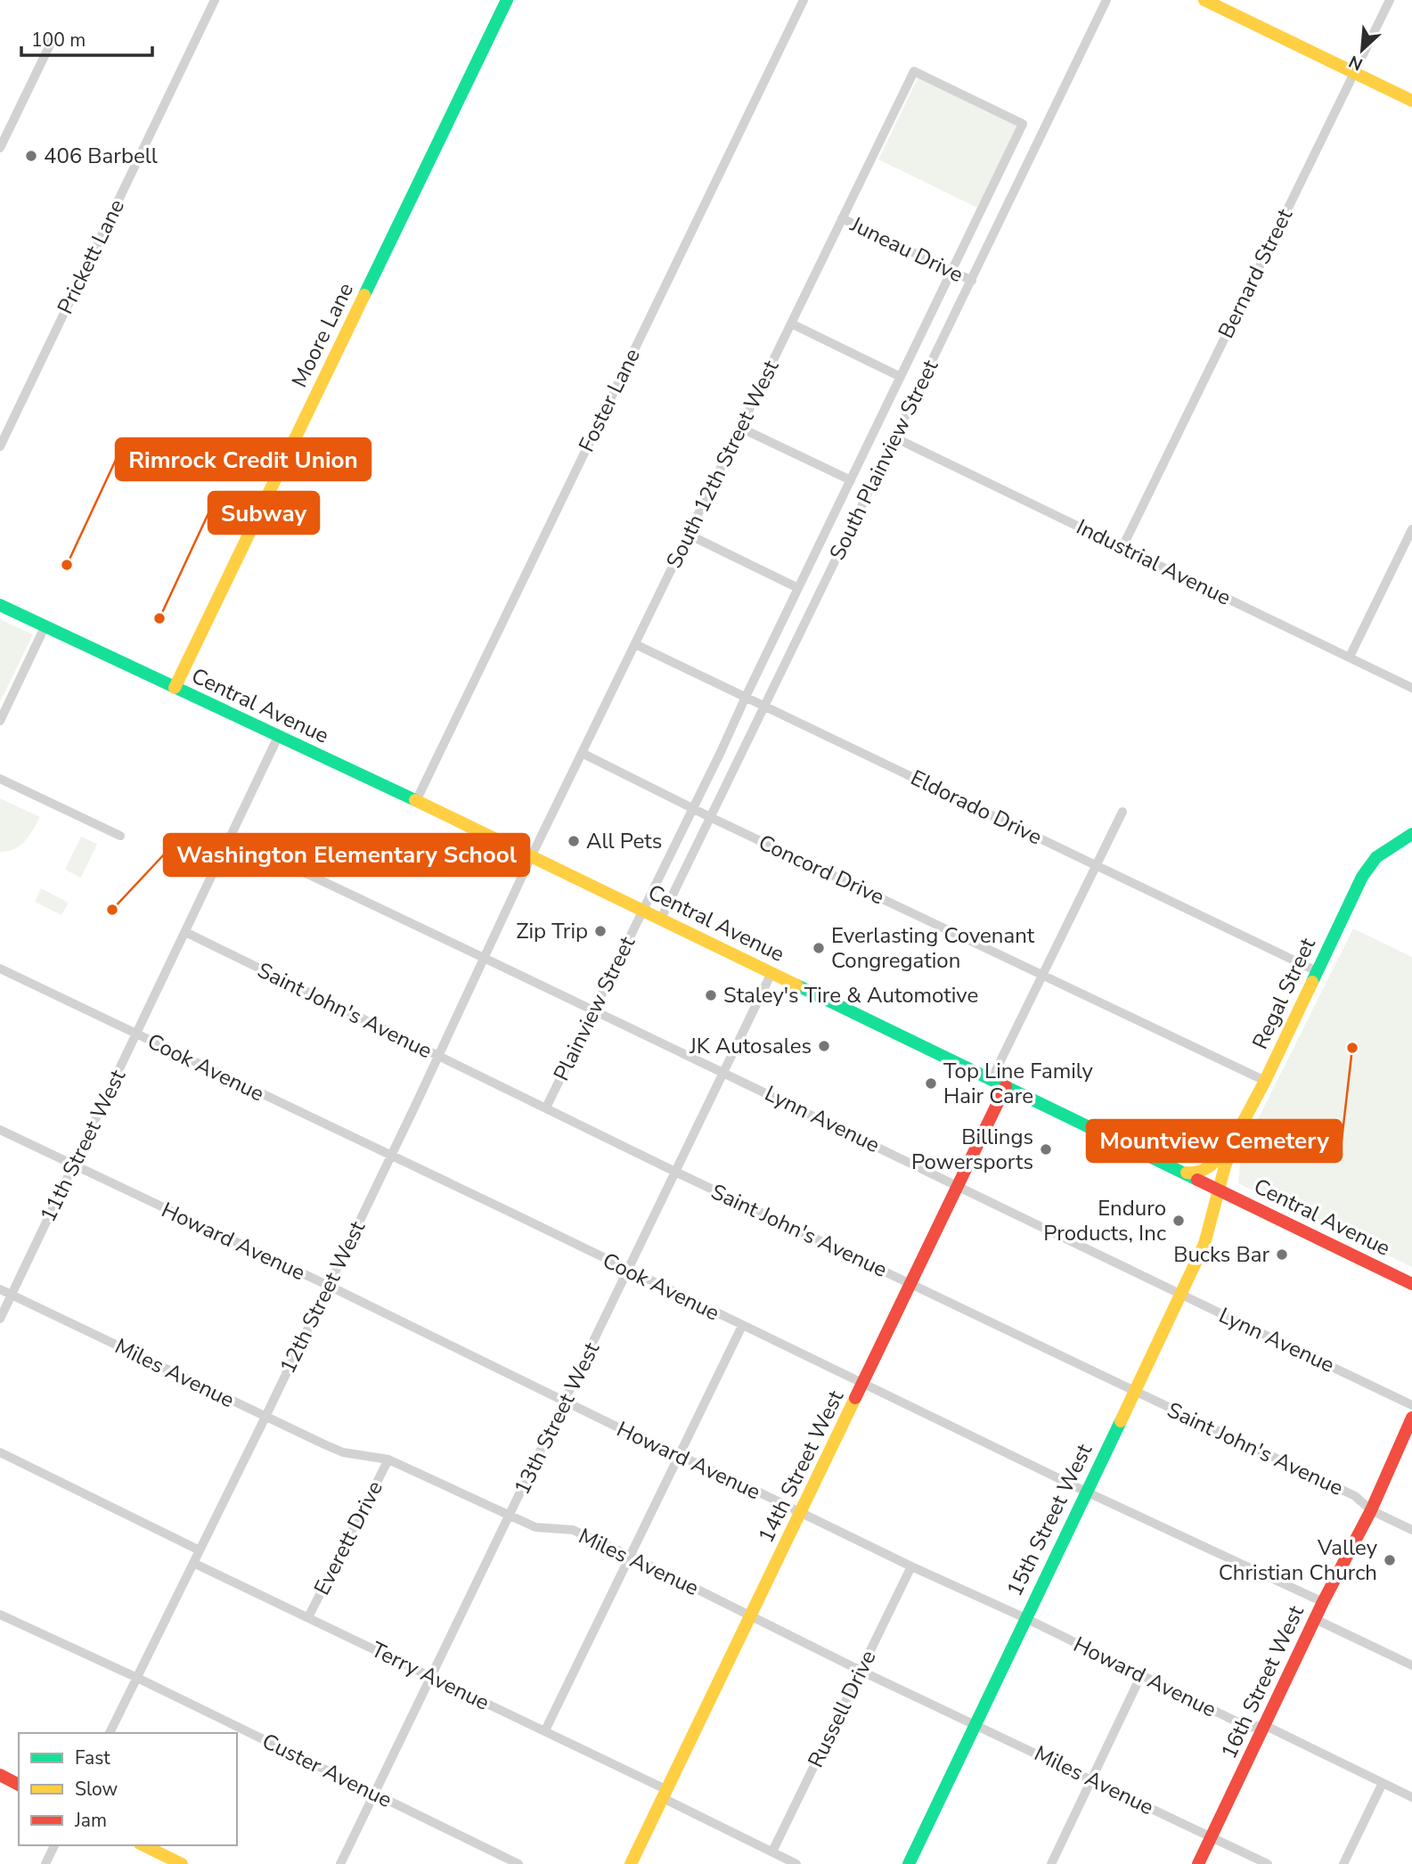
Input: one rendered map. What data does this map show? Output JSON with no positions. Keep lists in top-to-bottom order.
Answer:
{
  "streets": {
    "street": [
      "Juneau Drive",
      "Prickett Lane",
      "Bernard Street",
      "Moore Lane",
      "Foster Lane",
      "South Plainview Street",
      "South 12th Street West",
      "Industrial Avenue",
      "Central Avenue",
      "Eldorado Drive",
      "Concord Drive",
      "Regal Street",
      "Plainview Street",
      "Saint John's Avenue",
      "Cook Avenue",
      "Lynn Avenue",
      "11th Street West",
      "Howard Avenue",
      "12th Street West",
      "Miles Avenue",
      "13th Street West",
      "14th Street West",
      "15th Street West",
      "Everett Drive",
      "Terry Avenue",
      "16th Street West",
      "Russell Drive",
      "Custer Avenue"
    ]
  },
  "crossings": [
    ["Juneau Drive", "South Plainview Street"],
    ["Juneau Drive", "South 12th Street West"],
    ["Bernard Street", "Industrial Avenue"],
    ["Moore Lane", "Central Avenue"],
    ["Foster Lane", "Central Avenue"],
    ["South Plainview Street", "South 12th Street West"],
    ["South Plainview Street", "Industrial Avenue"],
    ["South Plainview Street", "Central Avenue"],
    ["South Plainview Street", "Eldorado Drive"],
    ["South Plainview Street", "Concord Drive"],
    ["South Plainview Street", "Plainview Street"],
    ["South 12th Street West", "Central Avenue"],
    ["South 12th Street West", "Eldorado Drive"],
    ["South 12th Street West", "Concord Drive"],
    ["South 12th Street West", "12th Street West"],
    ["Central Avenue", "Regal Street"],
    ["Central Avenue", "Plainview Street"],
    ["Central Avenue", "11th Street West"],
    ["Central Avenue", "12th Street West"],
    ["Central Avenue", "13th Street West"],
    ["Central Avenue", "14th Street West"],
    ["Central Avenue", "15th Street West"],
    ["Eldorado Drive", "Regal Street"],
    ["Concord Drive", "Regal Street"],
    ["Regal Street", "15th Street West"],
    ["Plainview Street", "Saint John's Avenue"],
    ["Plainview Street", "Lynn Avenue"],
    ["Saint John's Avenue", "11th Street West"],
    ["Saint John's Avenue", "12th Street West"],
    ["Saint John's Avenue", "13th Street West"],
    ["Saint John's Avenue", "14th Street West"],
    ["Saint John's Avenue", "15th Street West"],
    ["Saint John's Avenue", "16th Street West"],
    ["Cook Avenue", "11th Street West"],
    ["Cook Avenue", "12th Street West"],
    ["Cook Avenue", "13th Street West"],
    ["Cook Avenue", "14th Street West"],
    ["Cook Avenue", "15th Street West"],
    ["Cook Avenue", "16th Street West"],
    ["Lynn Avenue", "11th Street West"],
    ["Lynn Avenue", "12th Street West"],
    ["Lynn Avenue", "13th Street West"],
    ["Lynn Avenue", "14th Street West"],
    ["Lynn Avenue", "15th Street West"],
    ["11th Street West", "Howard Avenue"],
    ["11th Street West", "Miles Avenue"],
    ["Howard Avenue", "12th Street West"],
    ["Howard Avenue", "13th Street West"],
    ["Howard Avenue", "14th Street West"],
    ["Howard Avenue", "15th Street West"],
    ["Howard Avenue", "16th Street West"],
    ["Howard Avenue", "Russell Drive"],
    ["12th Street West", "Miles Avenue"],
    ["12th Street West", "Terry Avenue"],
    ["12th Street West", "Custer Avenue"],
    ["Miles Avenue", "13th Street West"],
    ["Miles Avenue", "14th Street West"],
    ["Miles Avenue", "15th Street West"],
    ["Miles Avenue", "Everett Drive"],
    ["Miles Avenue", "16th Street West"],
    ["Miles Avenue", "Russell Drive"],
    ["13th Street West", "Terry Avenue"],
    ["13th Street West", "Custer Avenue"],
    ["14th Street West", "Terry Avenue"],
    ["Everett Drive", "Terry Avenue"],
    ["Terry Avenue", "Russell Drive"]
  ],
  "places": [
    "406 Barbell",
    "Rimrock Credit Union",
    "Subway",
    "All Pets",
    "Washington Elementary School",
    "Zip Trip",
    "Everlasting Covenant Congregation",
    "Staley's Tire & Automotive",
    "JK Autosales",
    "Mountview Cemetery",
    "Top Line Family Hair Care",
    "Billings Powersports",
    "Enduro Products, Inc",
    "Bucks Bar",
    "Valley Christian Church"
  ],
  "legend": ["Fast", "Slow", "Jam"],
  "scale_bar": "100 m",
  "north": "bottom left"
}
